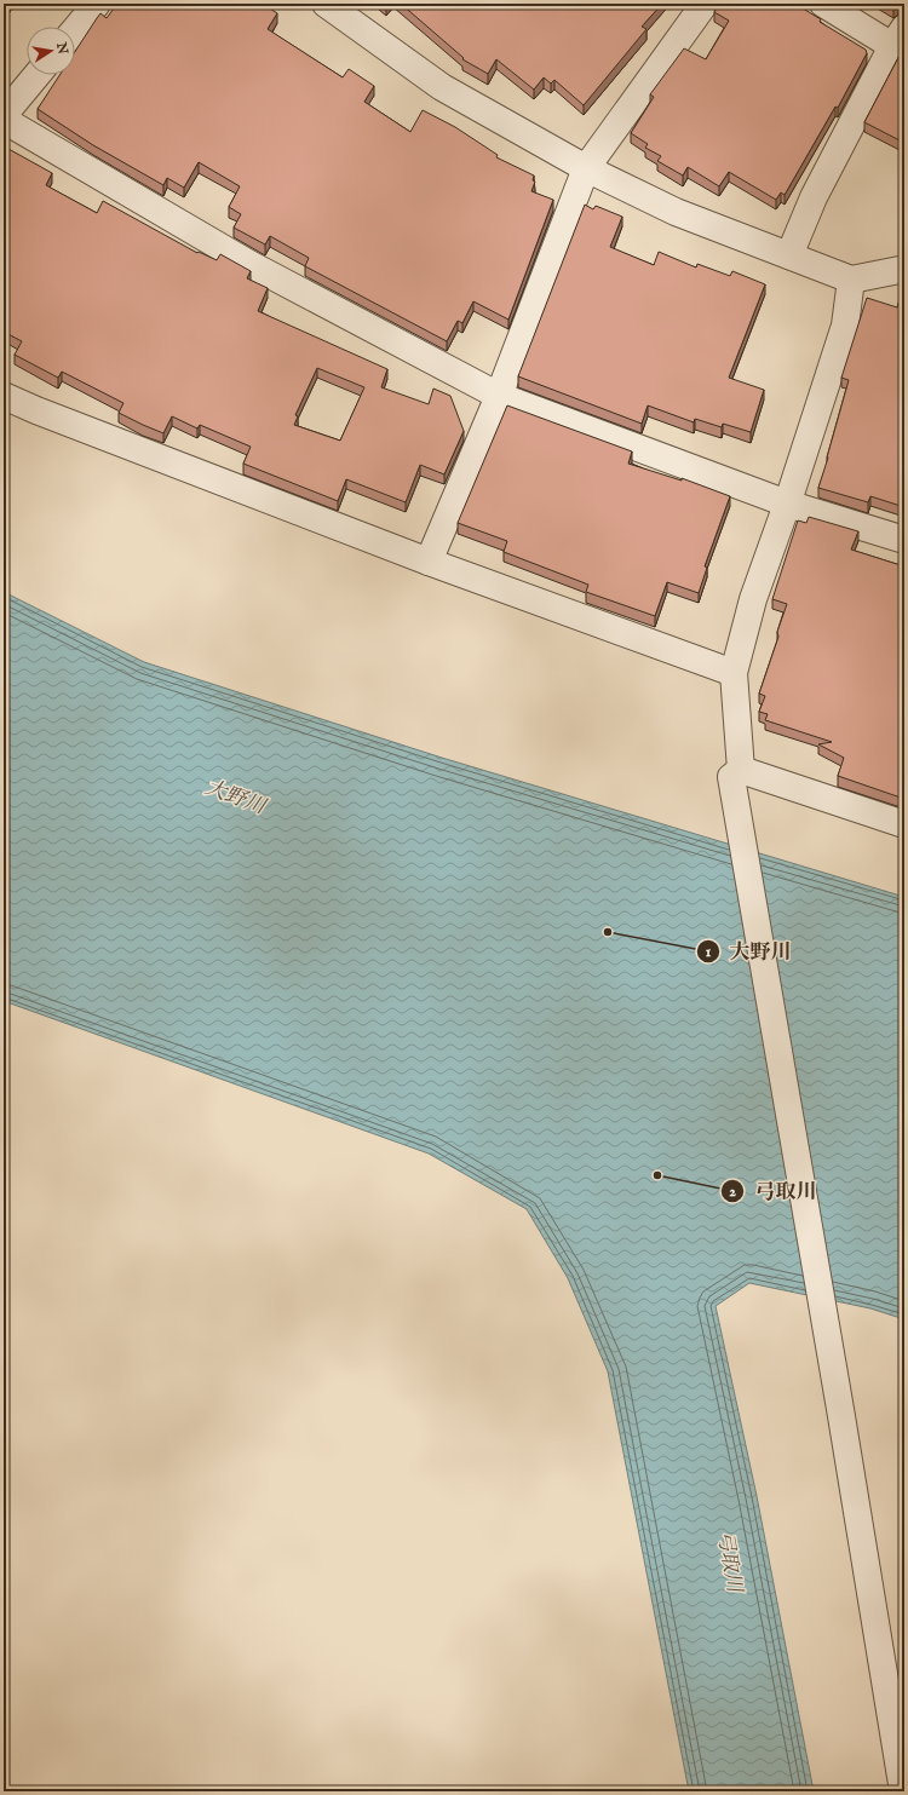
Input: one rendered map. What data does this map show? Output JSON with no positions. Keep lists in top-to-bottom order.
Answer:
{
  "water": ["大野川", "弓取川"],
  "places": ["大野川", "弓取川"],
  "north": "right"
}
